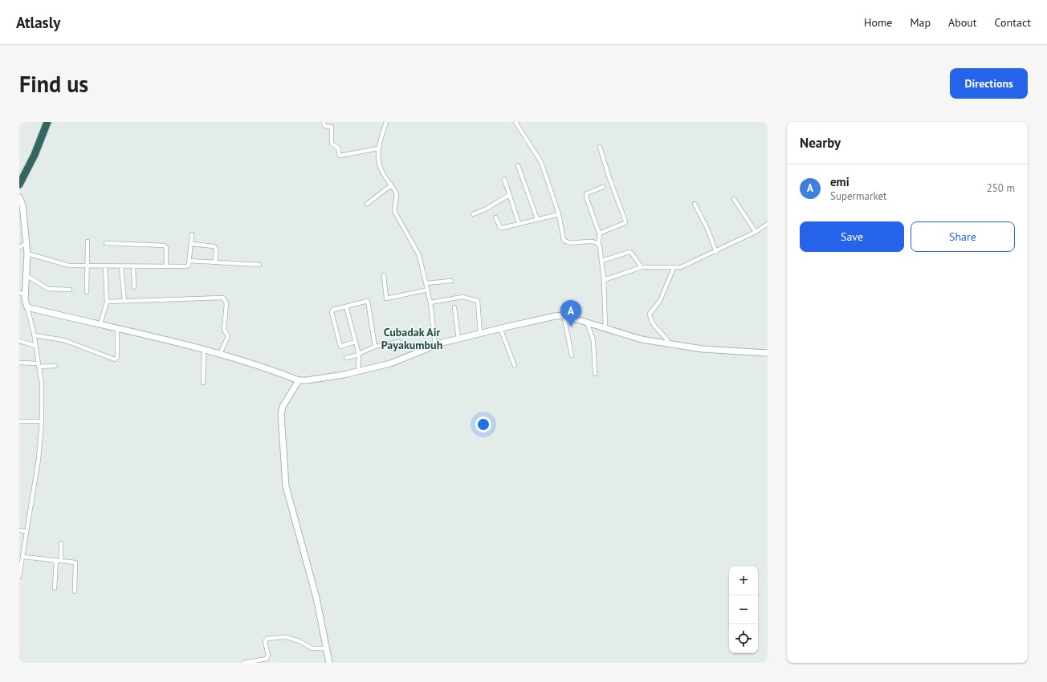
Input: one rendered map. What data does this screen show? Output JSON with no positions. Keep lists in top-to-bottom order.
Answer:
{
  "districts": ["Cubadak Air Payakumbuh"],
  "page": {
    "header": "Atlasly",
    "nav": [
      "Home",
      "Map",
      "About",
      "Contact"
    ],
    "buttons": [
      "Directions",
      ["Save", "Share"]
    ],
    "title": "Find us",
    "heading": "Nearby",
    "list": [
      {
        "mark": "A",
        "name": "emi",
        "note": "Supermarket",
        "value": "250 m"
      }
    ],
    "pins": "A",
    "map_buttons": ["+", "−"]
  }
}
